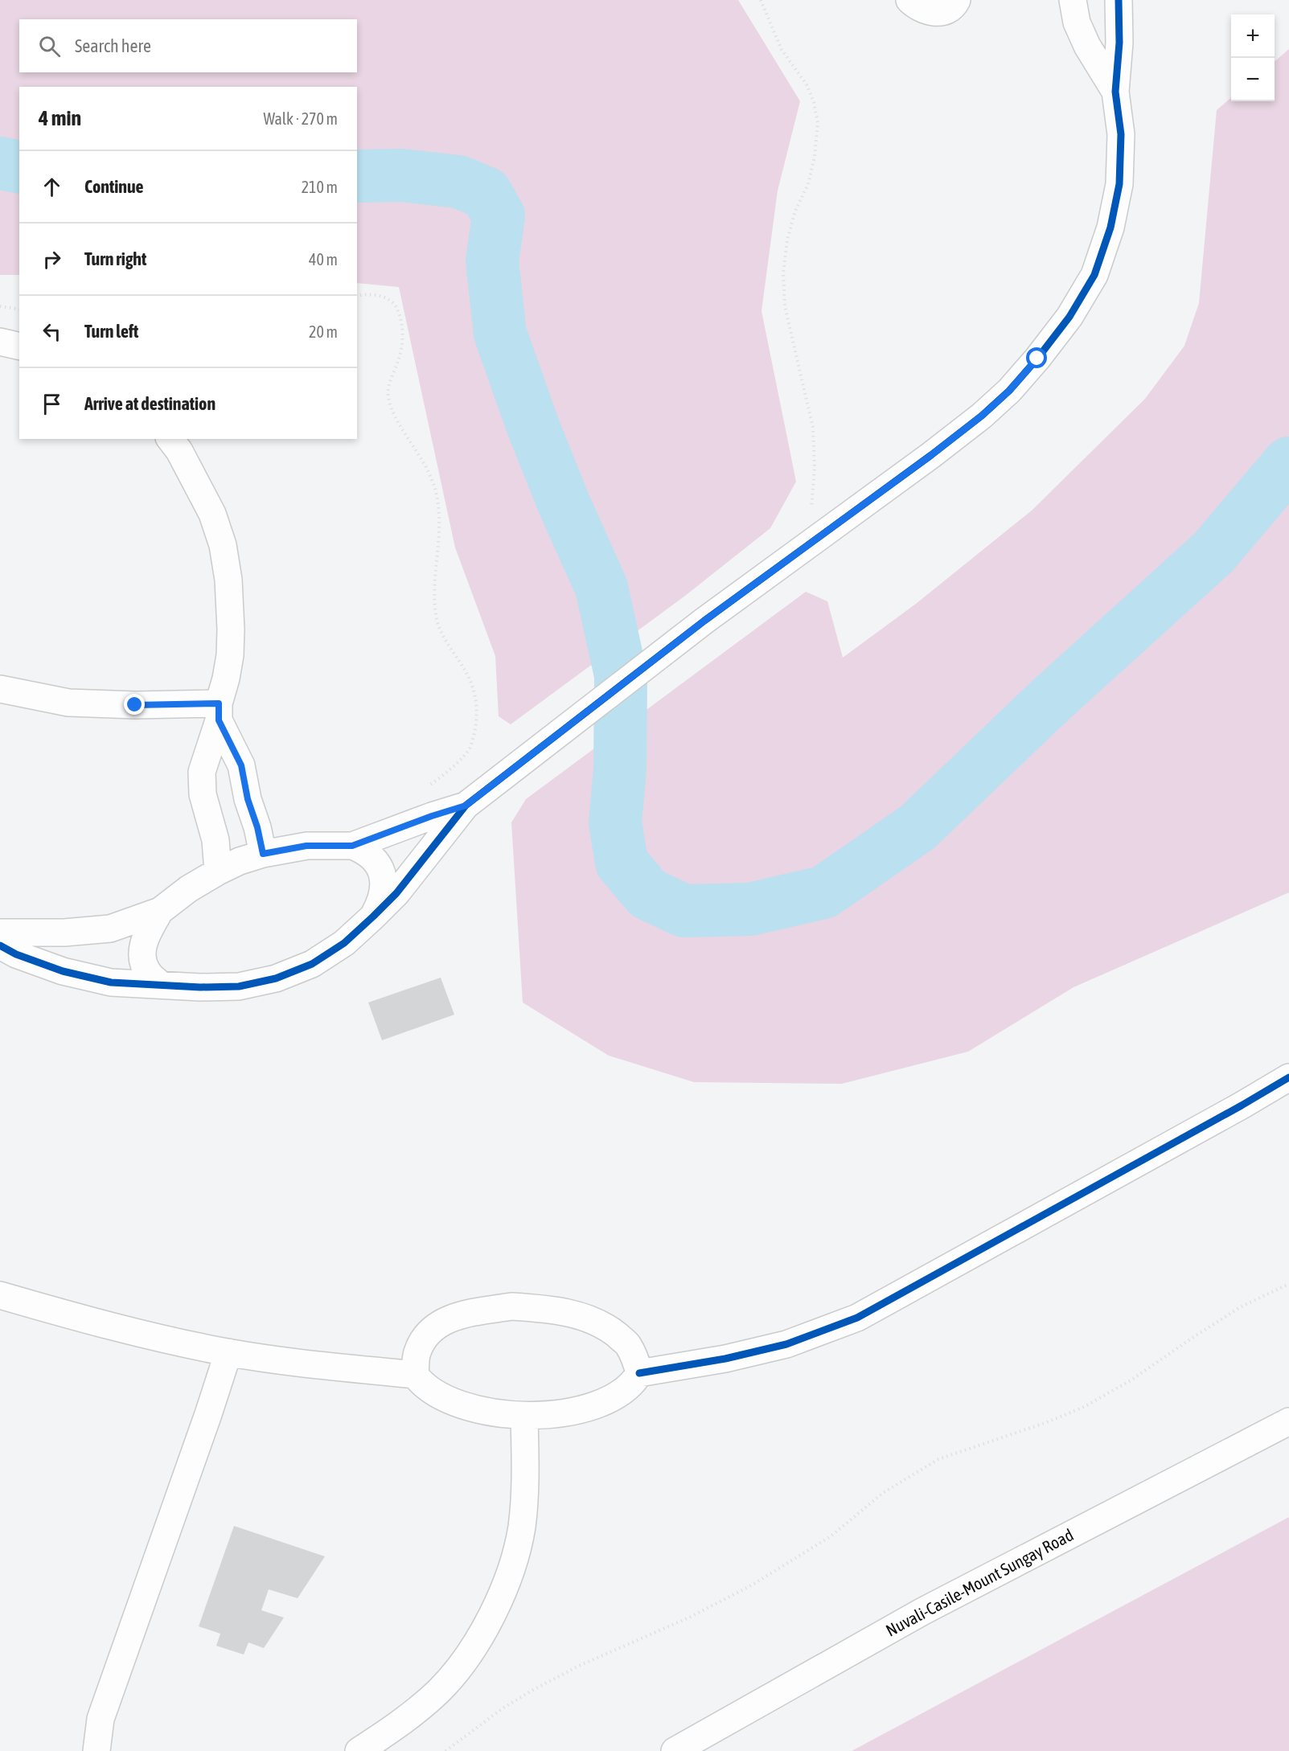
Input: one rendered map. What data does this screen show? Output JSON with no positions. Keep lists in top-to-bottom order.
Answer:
{
  "streets": {
    "street": ["Nuvali-Casile-Mount Sungay Road"]
  },
  "page": {
    "map_buttons": ["+", "−"],
    "search": "Search here",
    "heading": ["4 min", "Walk · 270 m"],
    "list": [
      ["Continue", "210 m"],
      ["Turn right", "40 m"],
      ["Turn left", "20 m"],
      "Arrive at destination"
    ]
  }
}
